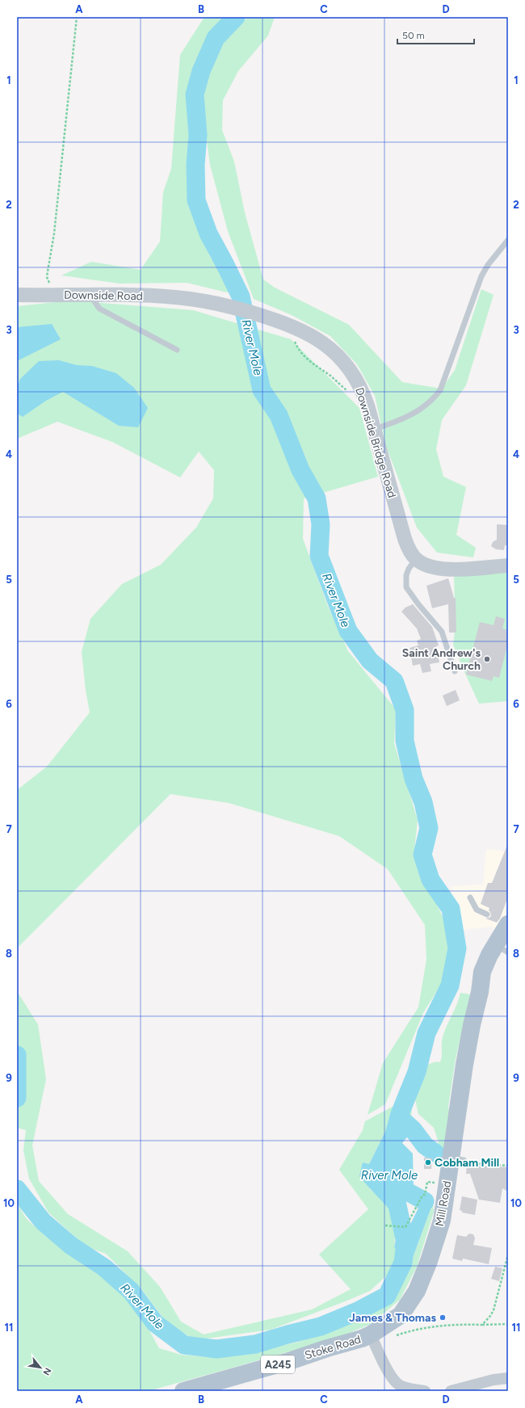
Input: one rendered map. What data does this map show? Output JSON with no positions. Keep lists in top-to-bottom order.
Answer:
{
  "streets": {
    "main road": ["Mill Road", "Stoke Road", "A245"],
    "street": ["Downside Road", "Downside Bridge Road"]
  },
  "crossings": [
    ["Downside Road", "Downside Bridge Road"],
    ["Mill Road", "Stoke Road"],
    ["Mill Road", "A245"]
  ],
  "water": ["River Mole"],
  "places": ["Saint Andrew's Church", "Cobham Mill", "James & Thomas"],
  "scale_bar": "50 m",
  "north": "bottom right",
  "grid": {
    "columns": [
      "A",
      "B",
      "C",
      "D"
    ],
    "rows": [
      "1",
      "2",
      "3",
      "4",
      "5",
      "6",
      "7",
      "8",
      "9",
      "10",
      "11"
    ]
  }
}
